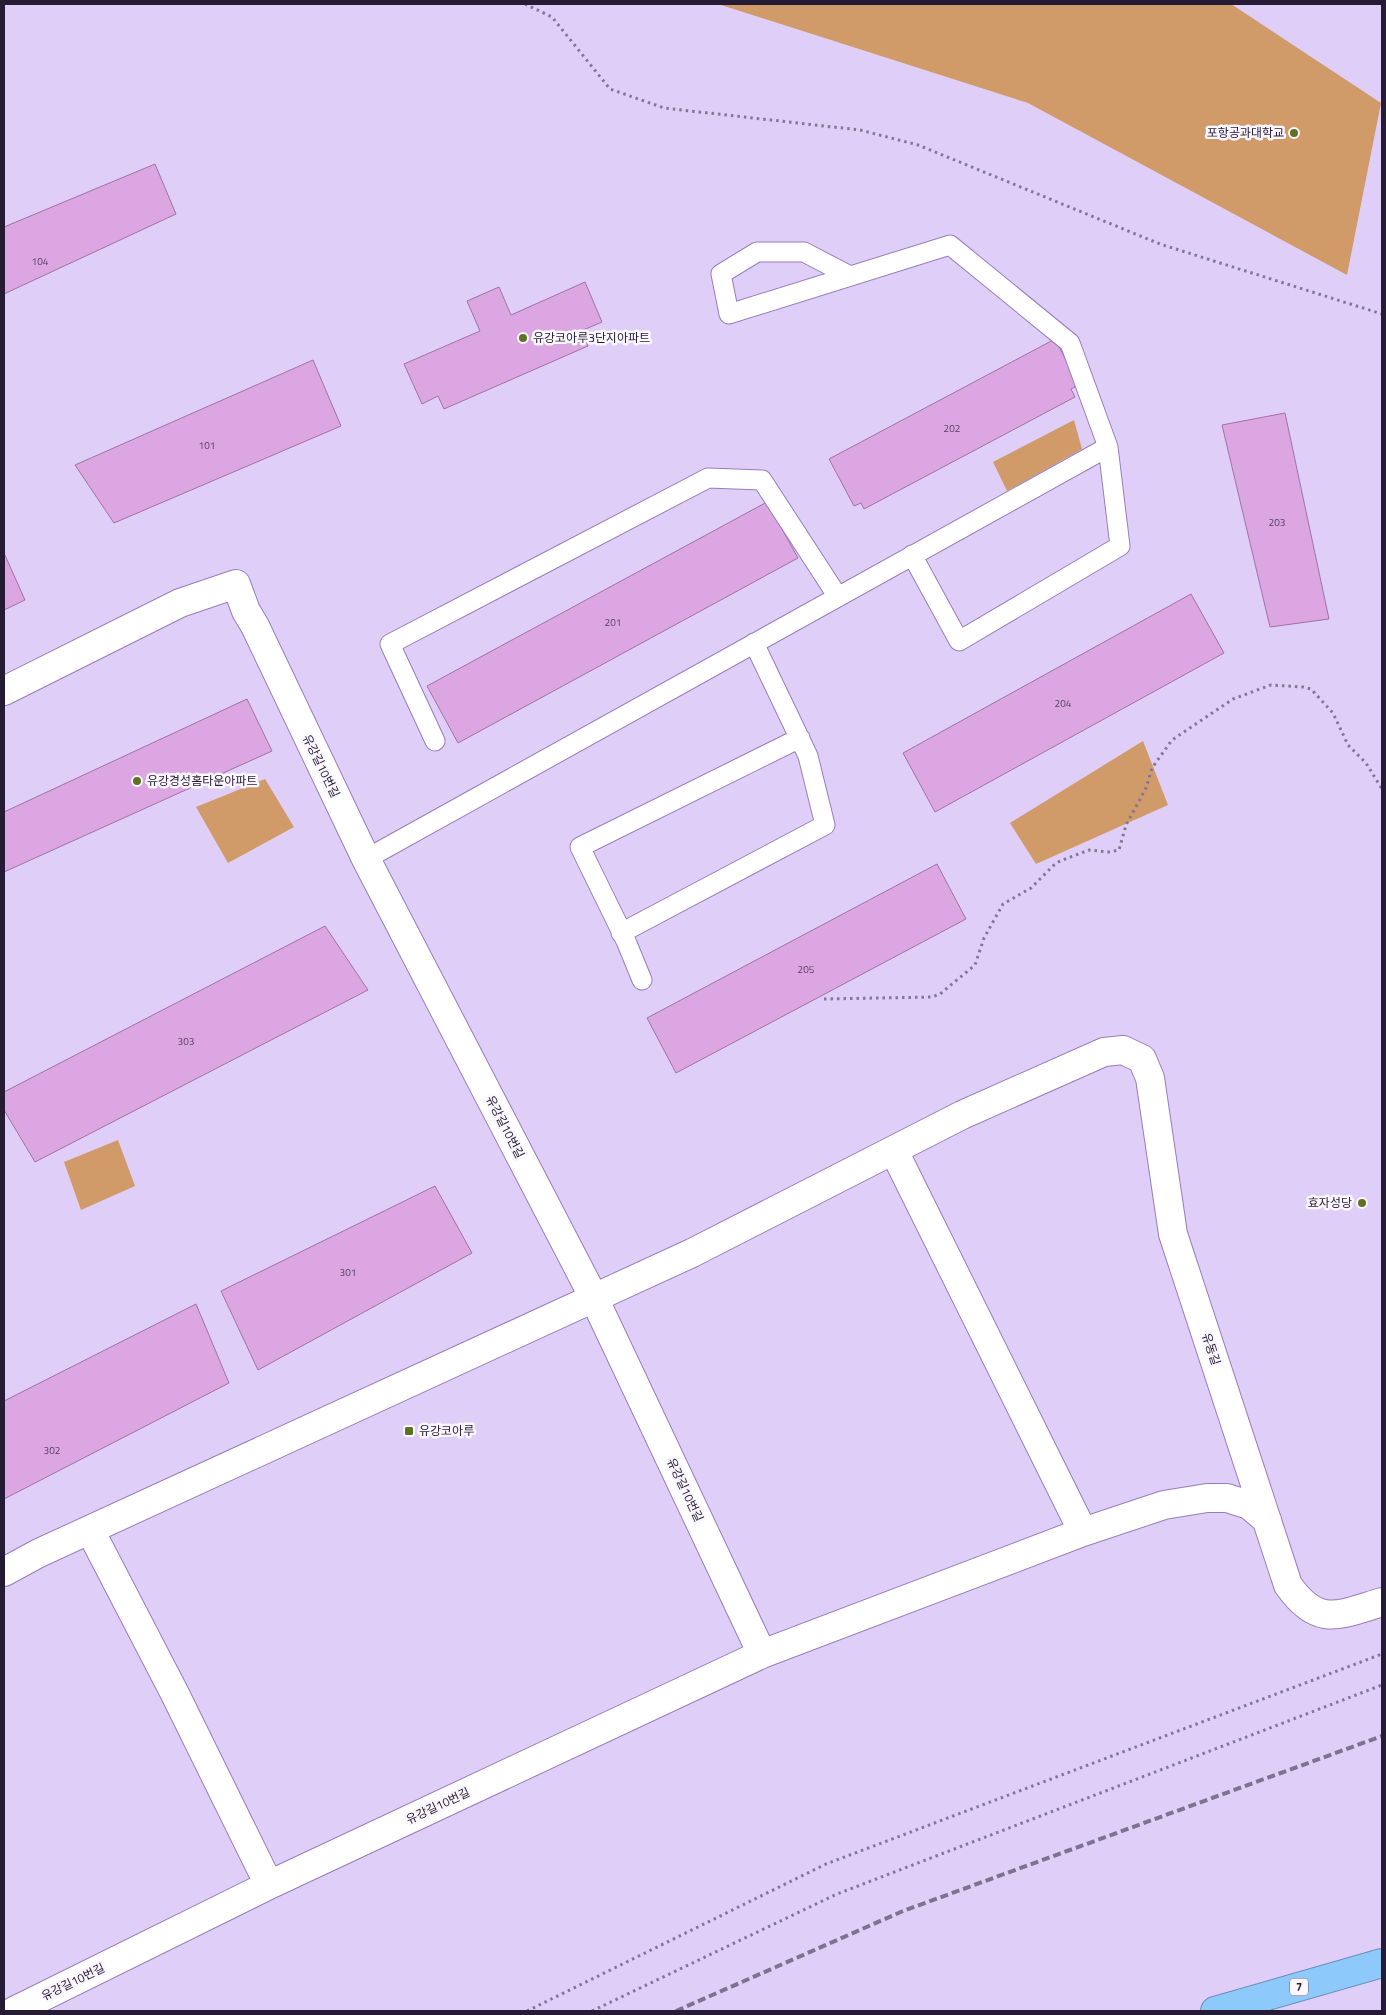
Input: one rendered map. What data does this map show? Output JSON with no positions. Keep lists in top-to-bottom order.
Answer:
{
  "streets": {
    "highway": ["7"],
    "street": ["유강길10번길", "유동길"]
  },
  "crossings": [
    ["유강길10번길", "유동길"]
  ],
  "places": {
    "other": [
      "포항공과대학교",
      "유강코아루3단지아파트",
      "유강경성홈타운아파트",
      "효자성당"
    ],
    "transit": ["유강코아루"]
  },
  "house_numbers": [
    "104",
    "202",
    "101",
    "203",
    "201",
    "204",
    "205",
    "303",
    "301",
    "302"
  ]
}
